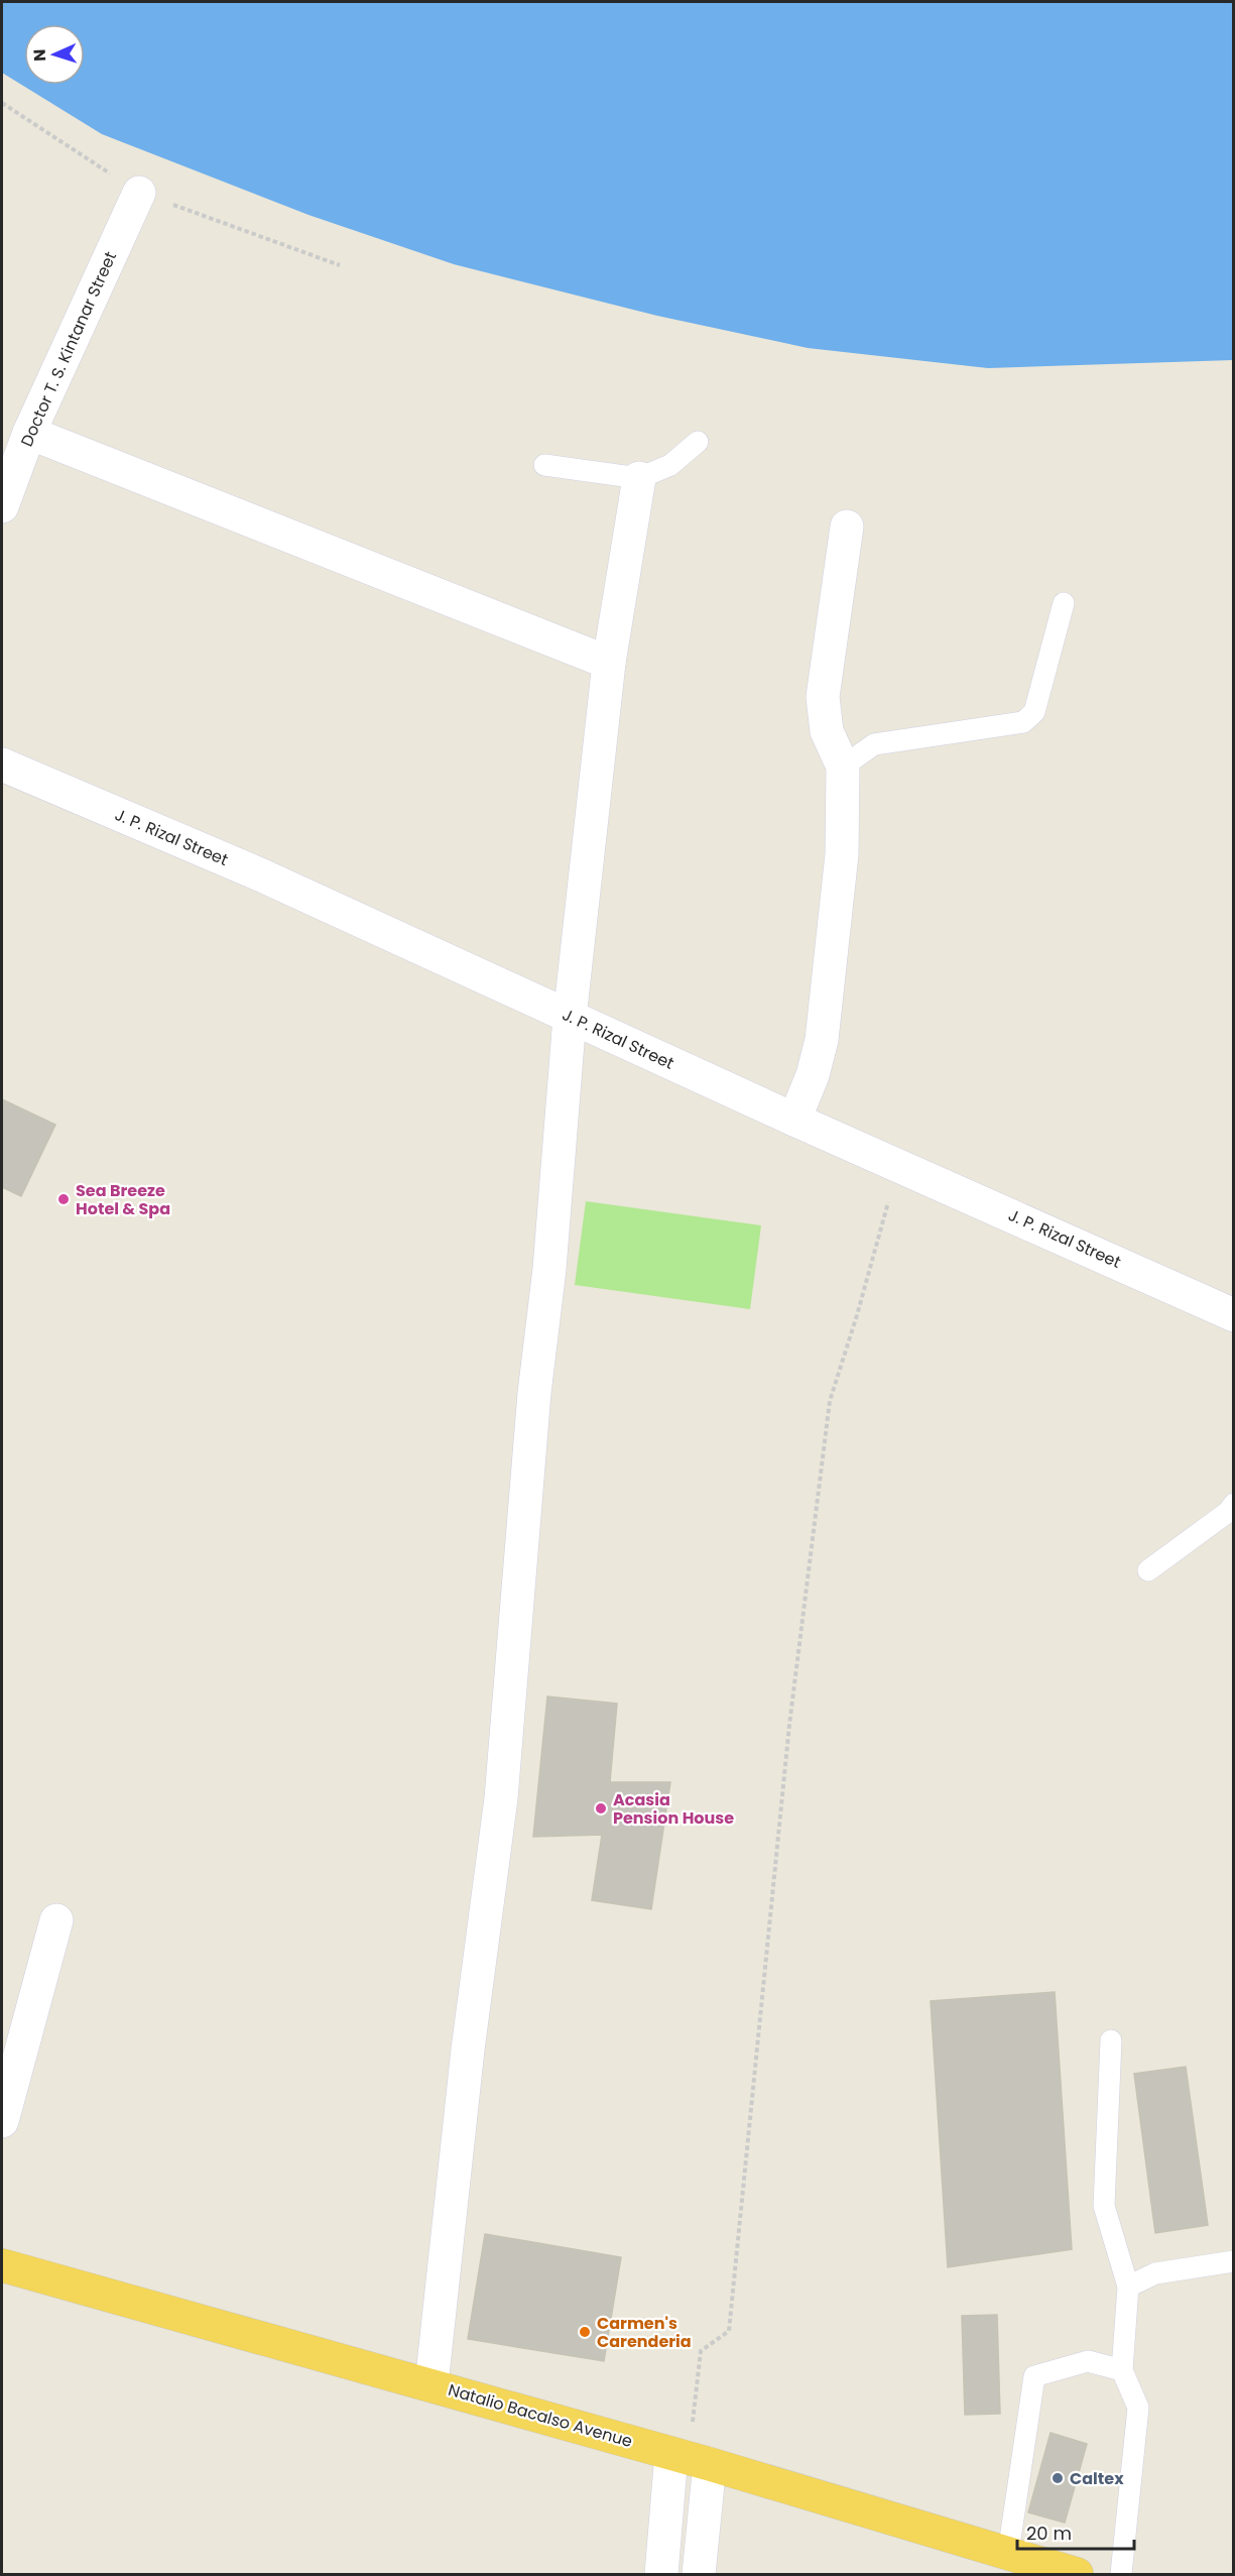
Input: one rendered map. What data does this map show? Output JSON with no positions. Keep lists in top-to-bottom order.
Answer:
{
  "streets": {
    "highway": ["Natalio Bacalso Avenue"],
    "street": ["Doctor T. S. Kintanar Street", "J. P. Rizal Street"]
  },
  "places": [
    "Sea Breeze Hotel & Spa",
    "Acasia Pension House",
    "Carmen's Carenderia",
    "Caltex"
  ],
  "scale_bar": "20 m",
  "north": "left"
}
